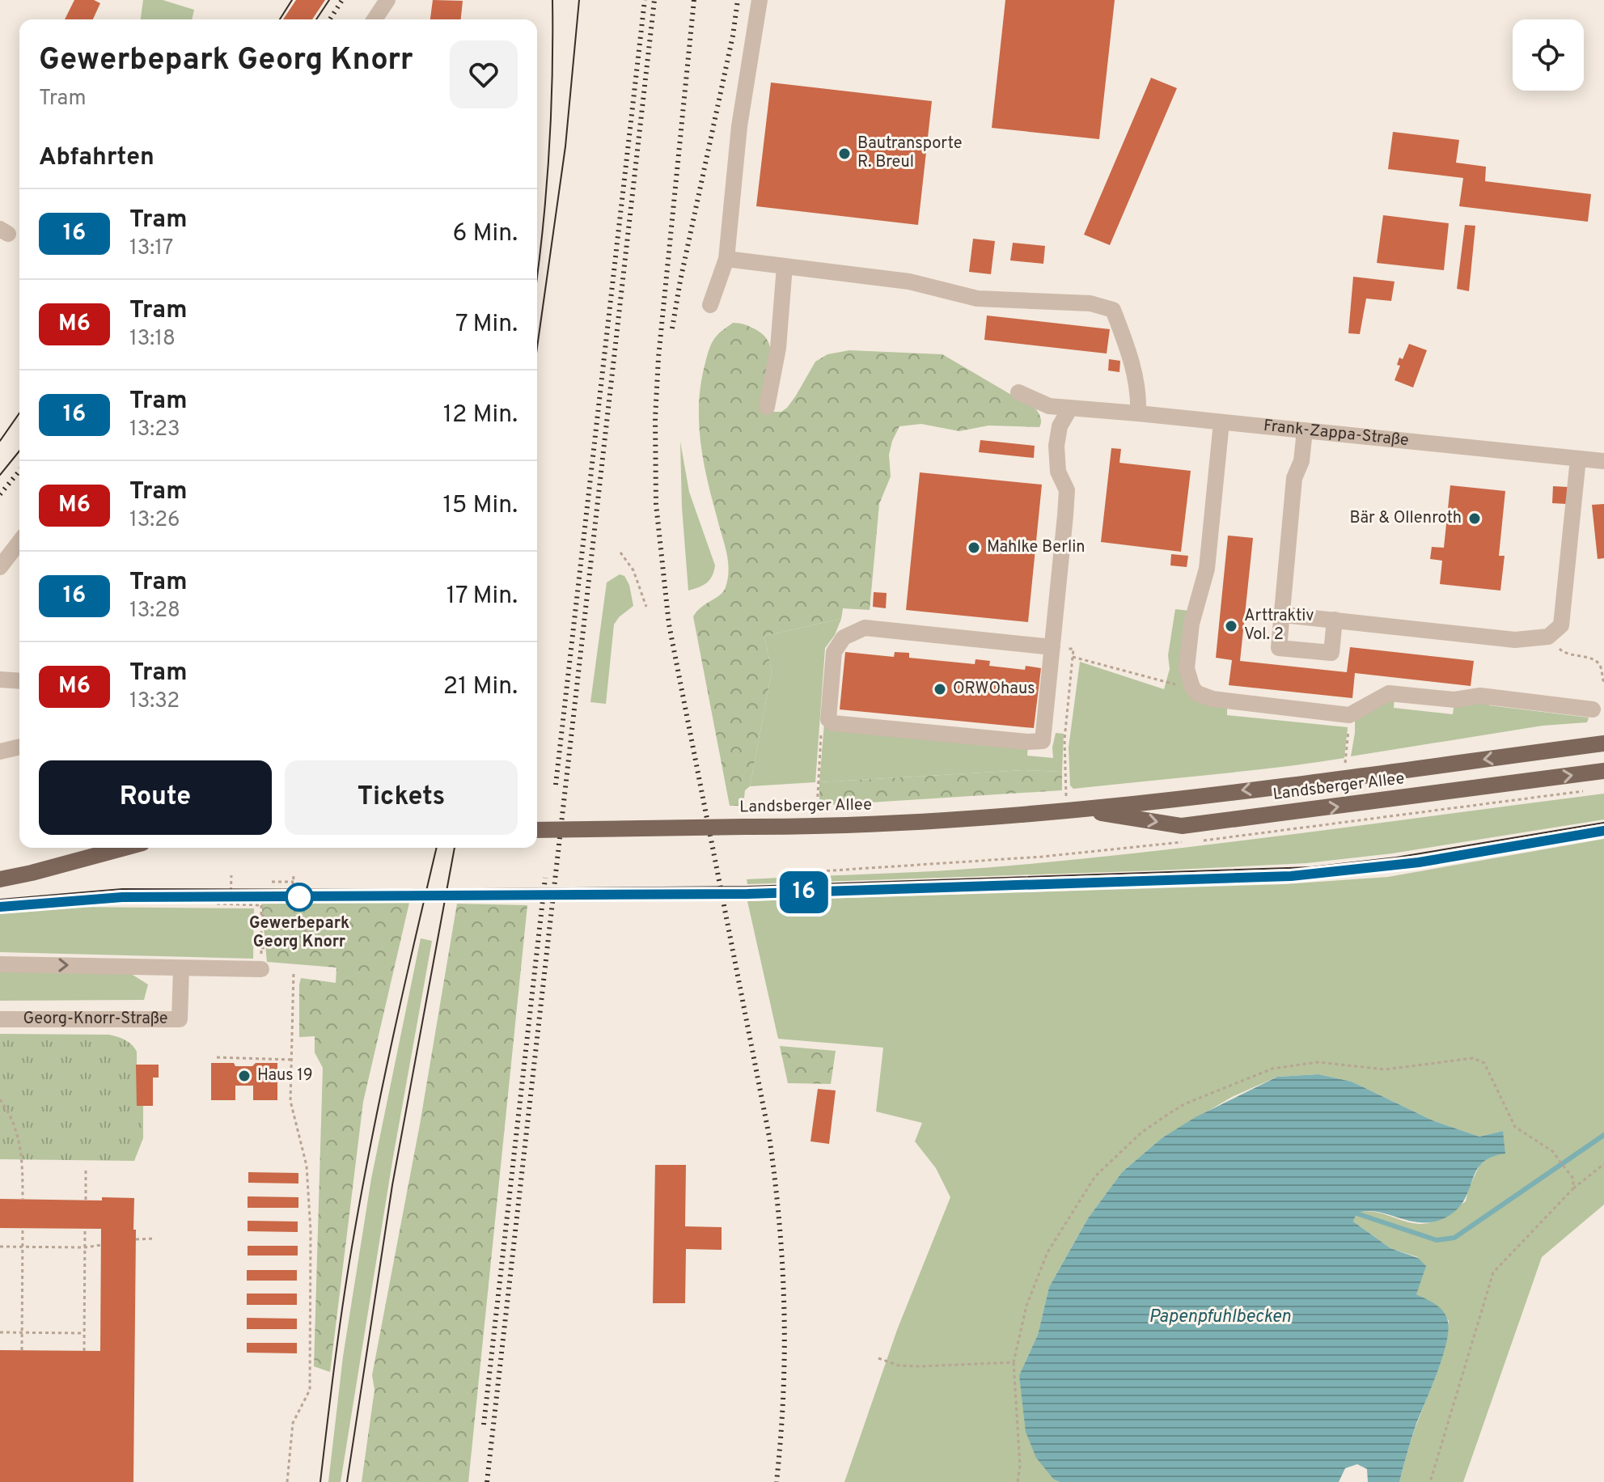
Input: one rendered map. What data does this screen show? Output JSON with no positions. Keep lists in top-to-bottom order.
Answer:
{
  "streets": {
    "main road": ["Landsberger Allee"],
    "street": ["Frank-Zappa-Straße", "Georg-Knorr-Straße"]
  },
  "water": ["Papenpfuhlbecken"],
  "places": [
    "Bautransporte R. Breul",
    "Bär & Ollenroth",
    "Mahlke Berlin",
    "Arttraktiv Vol. 2",
    "ORWOhaus",
    "Gewerbepark Georg Knorr",
    "Haus 19"
  ],
  "lines": ["tram line 16"],
  "page": {
    "on_map": "16",
    "heading": [
      ["Gewerbepark Georg Knorr", "Tram"],
      "Abfahrten"
    ],
    "list": [
      {
        "mark": "16",
        "name": "Tram",
        "note": "13:17",
        "value": "6 Min."
      },
      {
        "mark": "M6",
        "name": "Tram",
        "note": "13:18",
        "value": "7 Min."
      },
      {
        "mark": "16",
        "name": "Tram",
        "note": "13:23",
        "value": "12 Min."
      },
      {
        "mark": "M6",
        "name": "Tram",
        "note": "13:26",
        "value": "15 Min."
      },
      {
        "mark": "16",
        "name": "Tram",
        "note": "13:28",
        "value": "17 Min."
      },
      {
        "mark": "M6",
        "name": "Tram",
        "note": "13:32",
        "value": "21 Min."
      }
    ],
    "buttons": ["Route", "Tickets"]
  }
}
